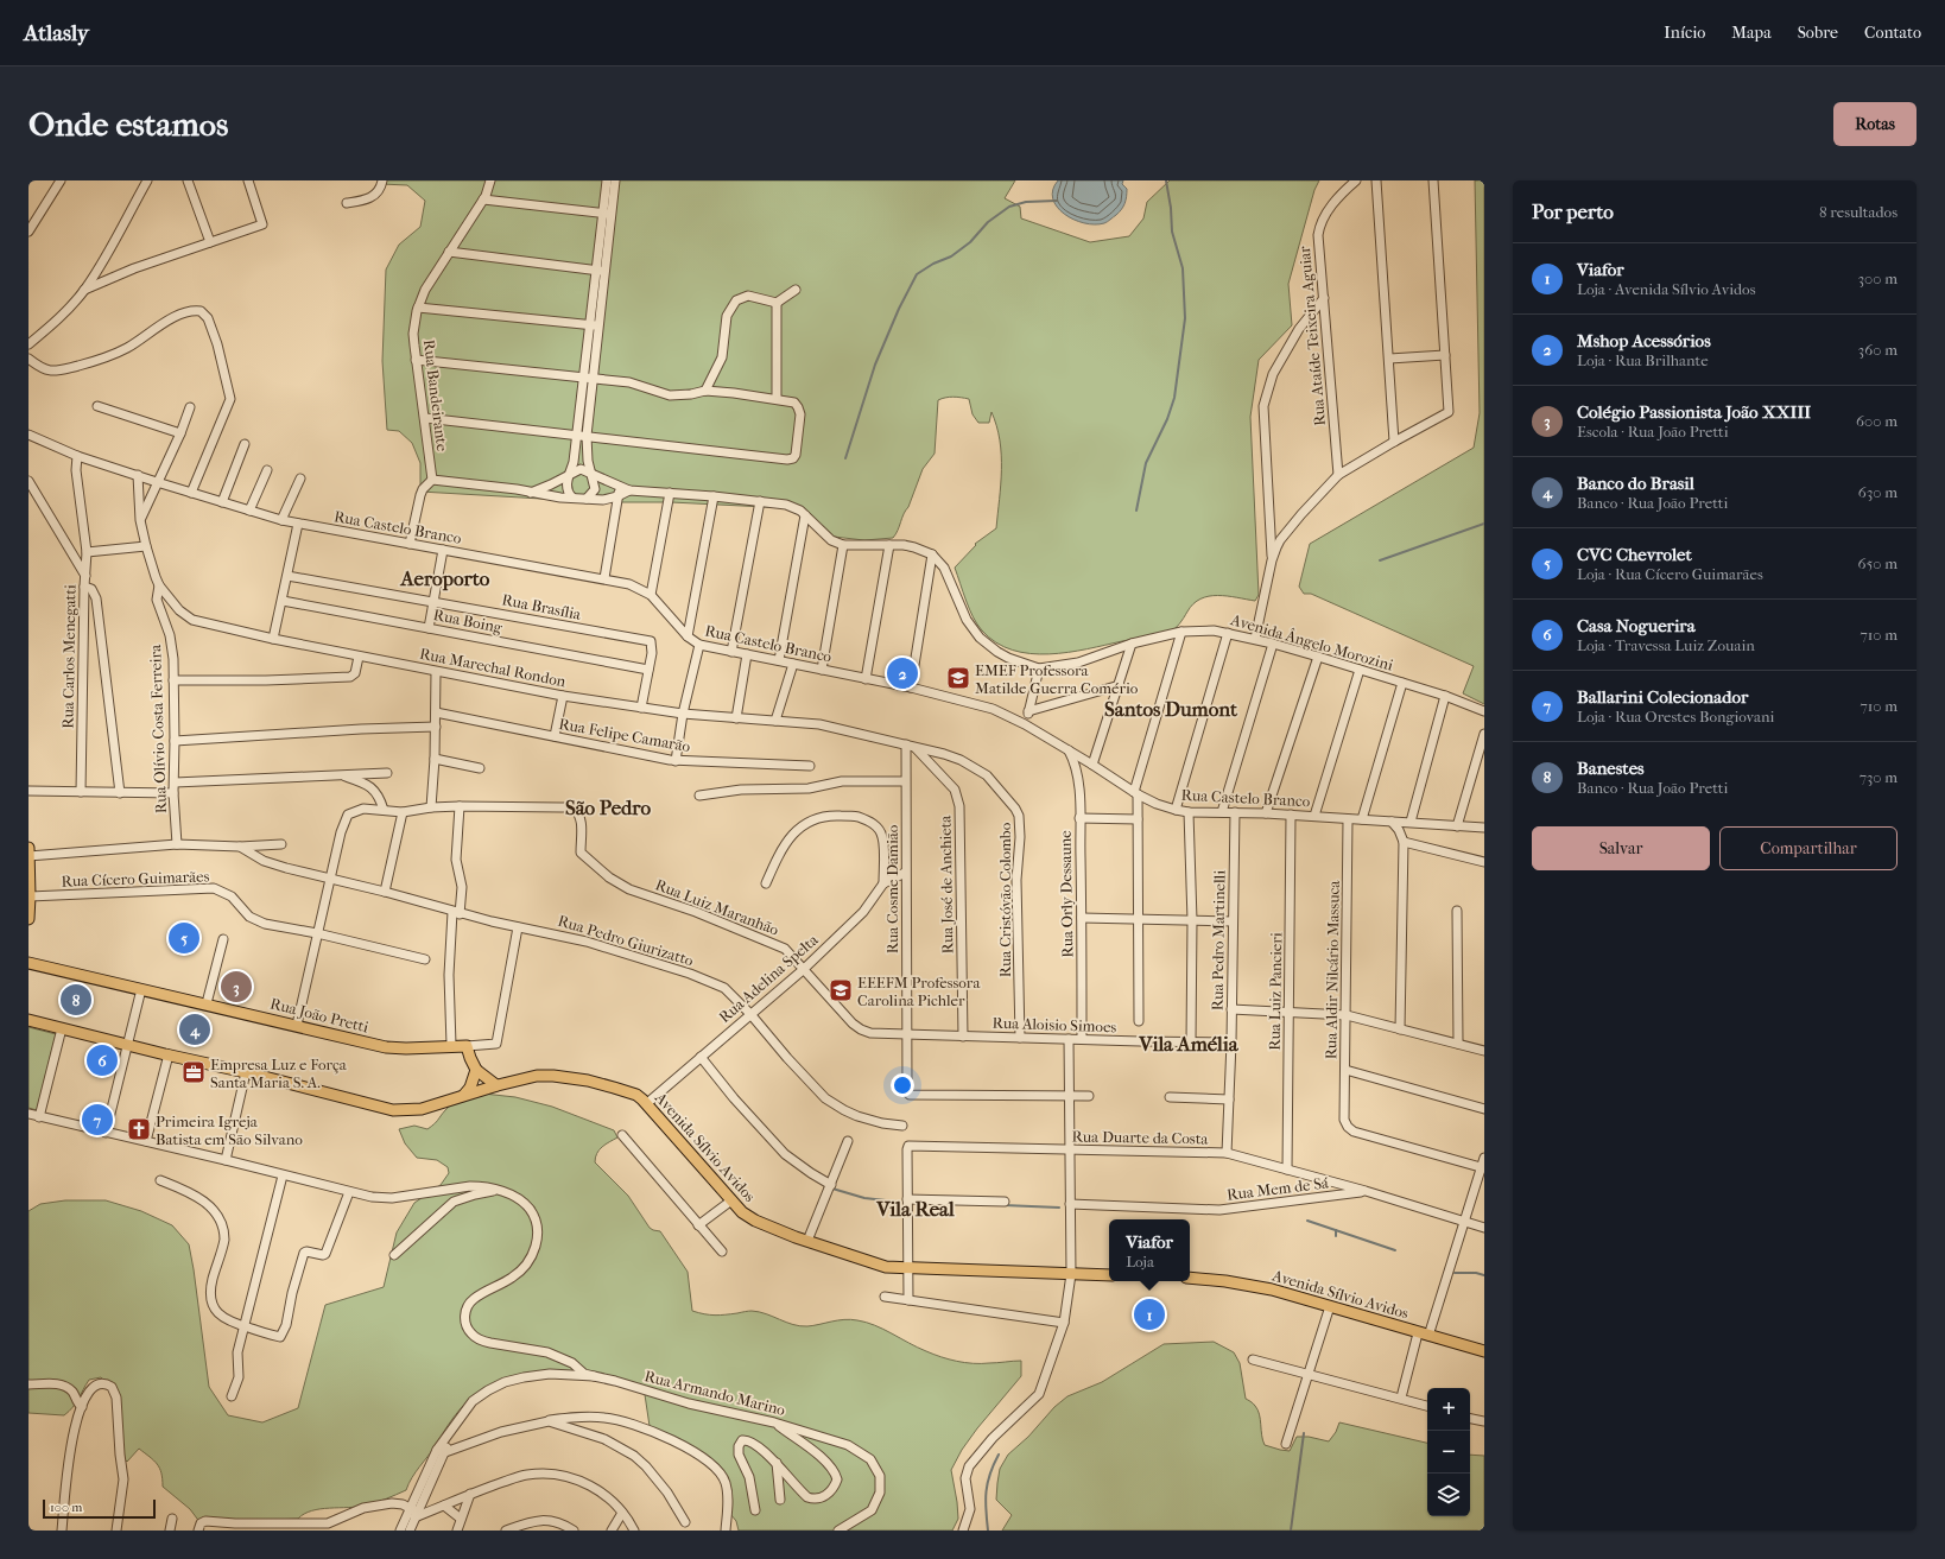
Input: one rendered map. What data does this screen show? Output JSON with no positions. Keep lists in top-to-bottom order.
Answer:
{
  "streets": {
    "main road": ["Rua João Pretti", "Avenida Sílvio Avidos"],
    "street": [
      "Rua Ataíde Teixeira Aguiar",
      "Rua Bandeirante",
      "Rua Castelo Branco",
      "Rua Brasília",
      "Rua Boing",
      "Avenida Ângelo Morozini",
      "Rua Carlos Menegatti",
      "Rua Marechal Rondon",
      "Rua Olívio Costa Ferreira",
      "Rua Felipe Camarão",
      "Rua Cícero Guimarães",
      "Rua José de Anchieta",
      "Rua Cosme Damião",
      "Rua Orly Dessaune",
      "Rua Cristóvão Colombo",
      "Rua Luiz Maranhão",
      "Rua Pedro Giurizatto",
      "Rua Pedro Martinelli",
      "Rua Aldir Nilcário Massuca",
      "Rua Adelina Spelta",
      "Rua Luiz Pancieri",
      "Rua Aloisio Simoes",
      "Rua Duarte da Costa",
      "Rua Mem de Sá",
      "Rua Armando Marino"
    ]
  },
  "crossings": [
    ["Rua Castelo Branco", "Rua Marechal Rondon"],
    ["Rua Castelo Branco", "Rua Orly Dessaune"],
    ["Rua Castelo Branco", "Rua Pedro Martinelli"],
    ["Rua Castelo Branco", "Rua Aldir Nilcário Massuca"],
    ["Rua Castelo Branco", "Rua Luiz Pancieri"],
    ["Rua Brasília", "Rua Boing"],
    ["Rua Marechal Rondon", "Rua Olívio Costa Ferreira"],
    ["Rua Marechal Rondon", "Rua Cosme Damião"],
    ["Rua Marechal Rondon", "Rua Cristóvão Colombo"],
    ["Rua Olívio Costa Ferreira", "Rua Pedro Giurizatto"],
    ["Rua José de Anchieta", "Rua Cristóvão Colombo"],
    ["Rua José de Anchieta", "Rua Aloisio Simoes"],
    ["Rua Cosme Damião", "Rua Cristóvão Colombo"],
    ["Rua Cosme Damião", "Rua Luiz Maranhão"],
    ["Rua Cosme Damião", "Rua Adelina Spelta"],
    ["Rua Cosme Damião", "Rua Aloisio Simoes"],
    ["Rua Orly Dessaune", "Rua Aloisio Simoes"],
    ["Rua Cristóvão Colombo", "Rua Aloisio Simoes"],
    ["Rua Luiz Maranhão", "Rua Adelina Spelta"],
    ["Rua Luiz Maranhão", "Rua Aloisio Simoes"],
    ["Rua Pedro Giurizatto", "Rua Adelina Spelta"],
    ["Rua Pedro Martinelli", "Rua Aloisio Simoes"],
    ["Rua Pedro Martinelli", "Rua Duarte da Costa"],
    ["Rua Adelina Spelta", "Avenida Sílvio Avidos"],
    ["Rua Luiz Pancieri", "Rua Duarte da Costa"],
    ["Rua Duarte da Costa", "Rua Mem de Sá"]
  ],
  "districts": [
    "Aeroporto",
    "Santos Dumont",
    "São Pedro",
    "Vila Amélia",
    "Vila Real"
  ],
  "places": {
    "school or university": ["EMEF Professora Matilde Guerra Comério", "EEEFM Professora Carolina Pichler"],
    "office": ["Empresa Luz e Força Santa Maria S. A."],
    "church": ["Primeira Igreja Batista em São Silvano"]
  },
  "scale_bar": "100 m",
  "page": {
    "header": "Atlasly",
    "nav": [
      "Início",
      "Mapa",
      "Sobre",
      "Contato"
    ],
    "buttons": [
      "Rotas",
      ["Salvar", "Compartilhar"]
    ],
    "title": "Onde estamos",
    "heading": ["Por perto", "8 resultados"],
    "list": [
      {
        "mark": "1",
        "name": "Viafor",
        "note": "Loja · Avenida Sílvio Avidos",
        "value": "300 m"
      },
      {
        "mark": "2",
        "name": "Mshop Acessórios",
        "note": "Loja · Rua Brilhante",
        "value": "360 m"
      },
      {
        "mark": "3",
        "name": "Colégio Passionista João XXIII",
        "note": "Escola · Rua João Pretti",
        "value": "600 m"
      },
      {
        "mark": "4",
        "name": "Banco do Brasil",
        "note": "Banco · Rua João Pretti",
        "value": "630 m"
      },
      {
        "mark": "5",
        "name": "CVC Chevrolet",
        "note": "Loja · Rua Cícero Guimarães",
        "value": "650 m"
      },
      {
        "mark": "6",
        "name": "Casa Noguerira",
        "note": "Loja · Travessa Luiz Zouain",
        "value": "710 m"
      },
      {
        "mark": "7",
        "name": "Ballarini Colecionador",
        "note": "Loja · Rua Orestes Bongiovani",
        "value": "710 m"
      },
      {
        "mark": "8",
        "name": "Banestes",
        "note": "Banco · Rua João Pretti",
        "value": "730 m"
      }
    ],
    "pins": [
      "2",
      "5",
      "3",
      "8",
      "4",
      "6",
      "7",
      "1"
    ],
    "popup": ["Viafor", "Loja"],
    "map_buttons": ["+", "−"],
    "scale": "100 m"
  }
}
